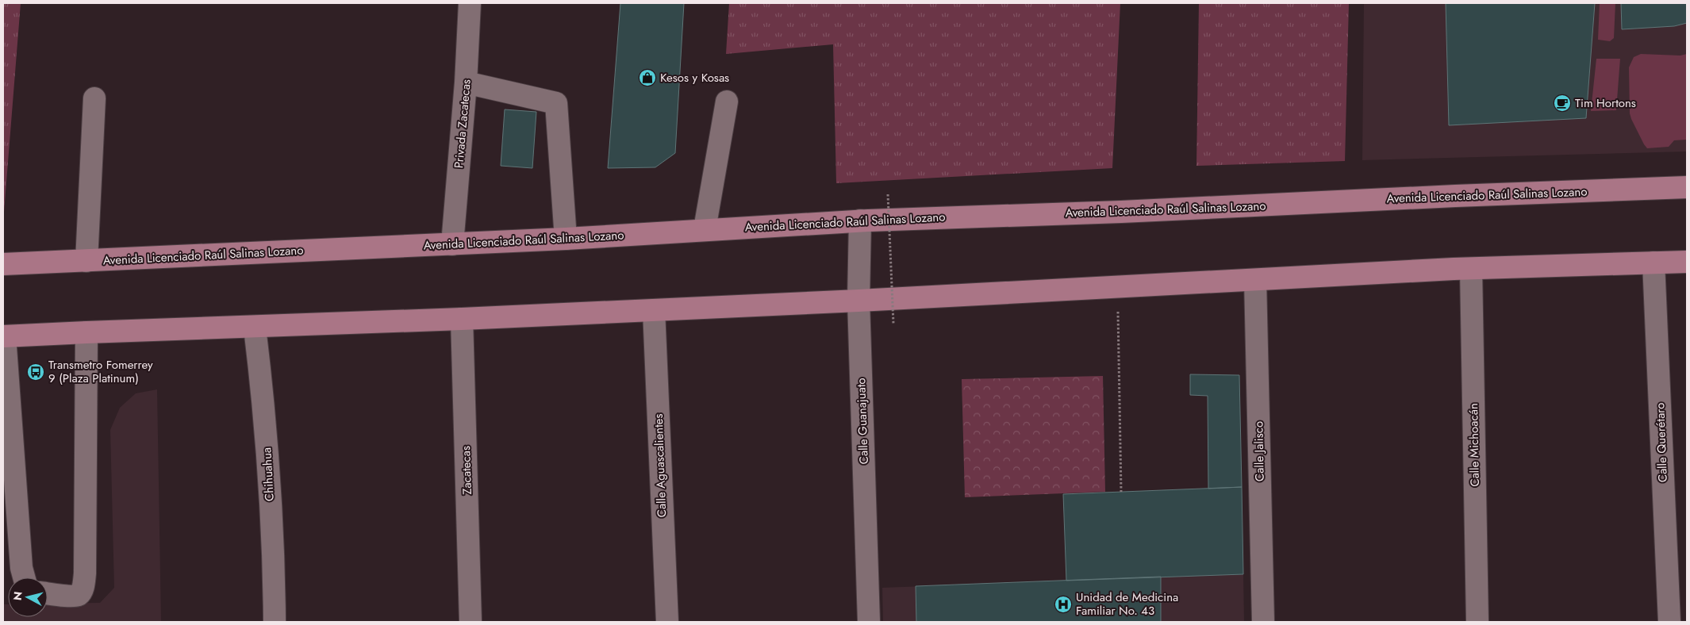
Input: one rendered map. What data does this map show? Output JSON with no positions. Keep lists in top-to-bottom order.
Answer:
{
  "streets": {
    "main road": ["Avenida Licenciado Raúl Salinas Lozano"],
    "street": [
      "Privada Zacatecas",
      "Calle Guanajuato",
      "Calle Querétaro",
      "Calle Michoacán",
      "Calle Jalisco",
      "Calle Aguascalientes",
      "Zacatecas",
      "Chihuahua"
    ]
  },
  "crossings": [
    ["Privada Zacatecas", "Avenida Licenciado Raúl Salinas Lozano"],
    ["Avenida Licenciado Raúl Salinas Lozano", "Calle Guanajuato"]
  ],
  "places": {
    "shop": ["Kesos y Kosas"],
    "cafe": ["Tim Hortons"],
    "bus stop": ["Transmetro Fomerrey 9 (Plaza Platinum)"],
    "hospital": ["Unidad de Medicina Familiar No. 43"]
  },
  "north": "left"
}
